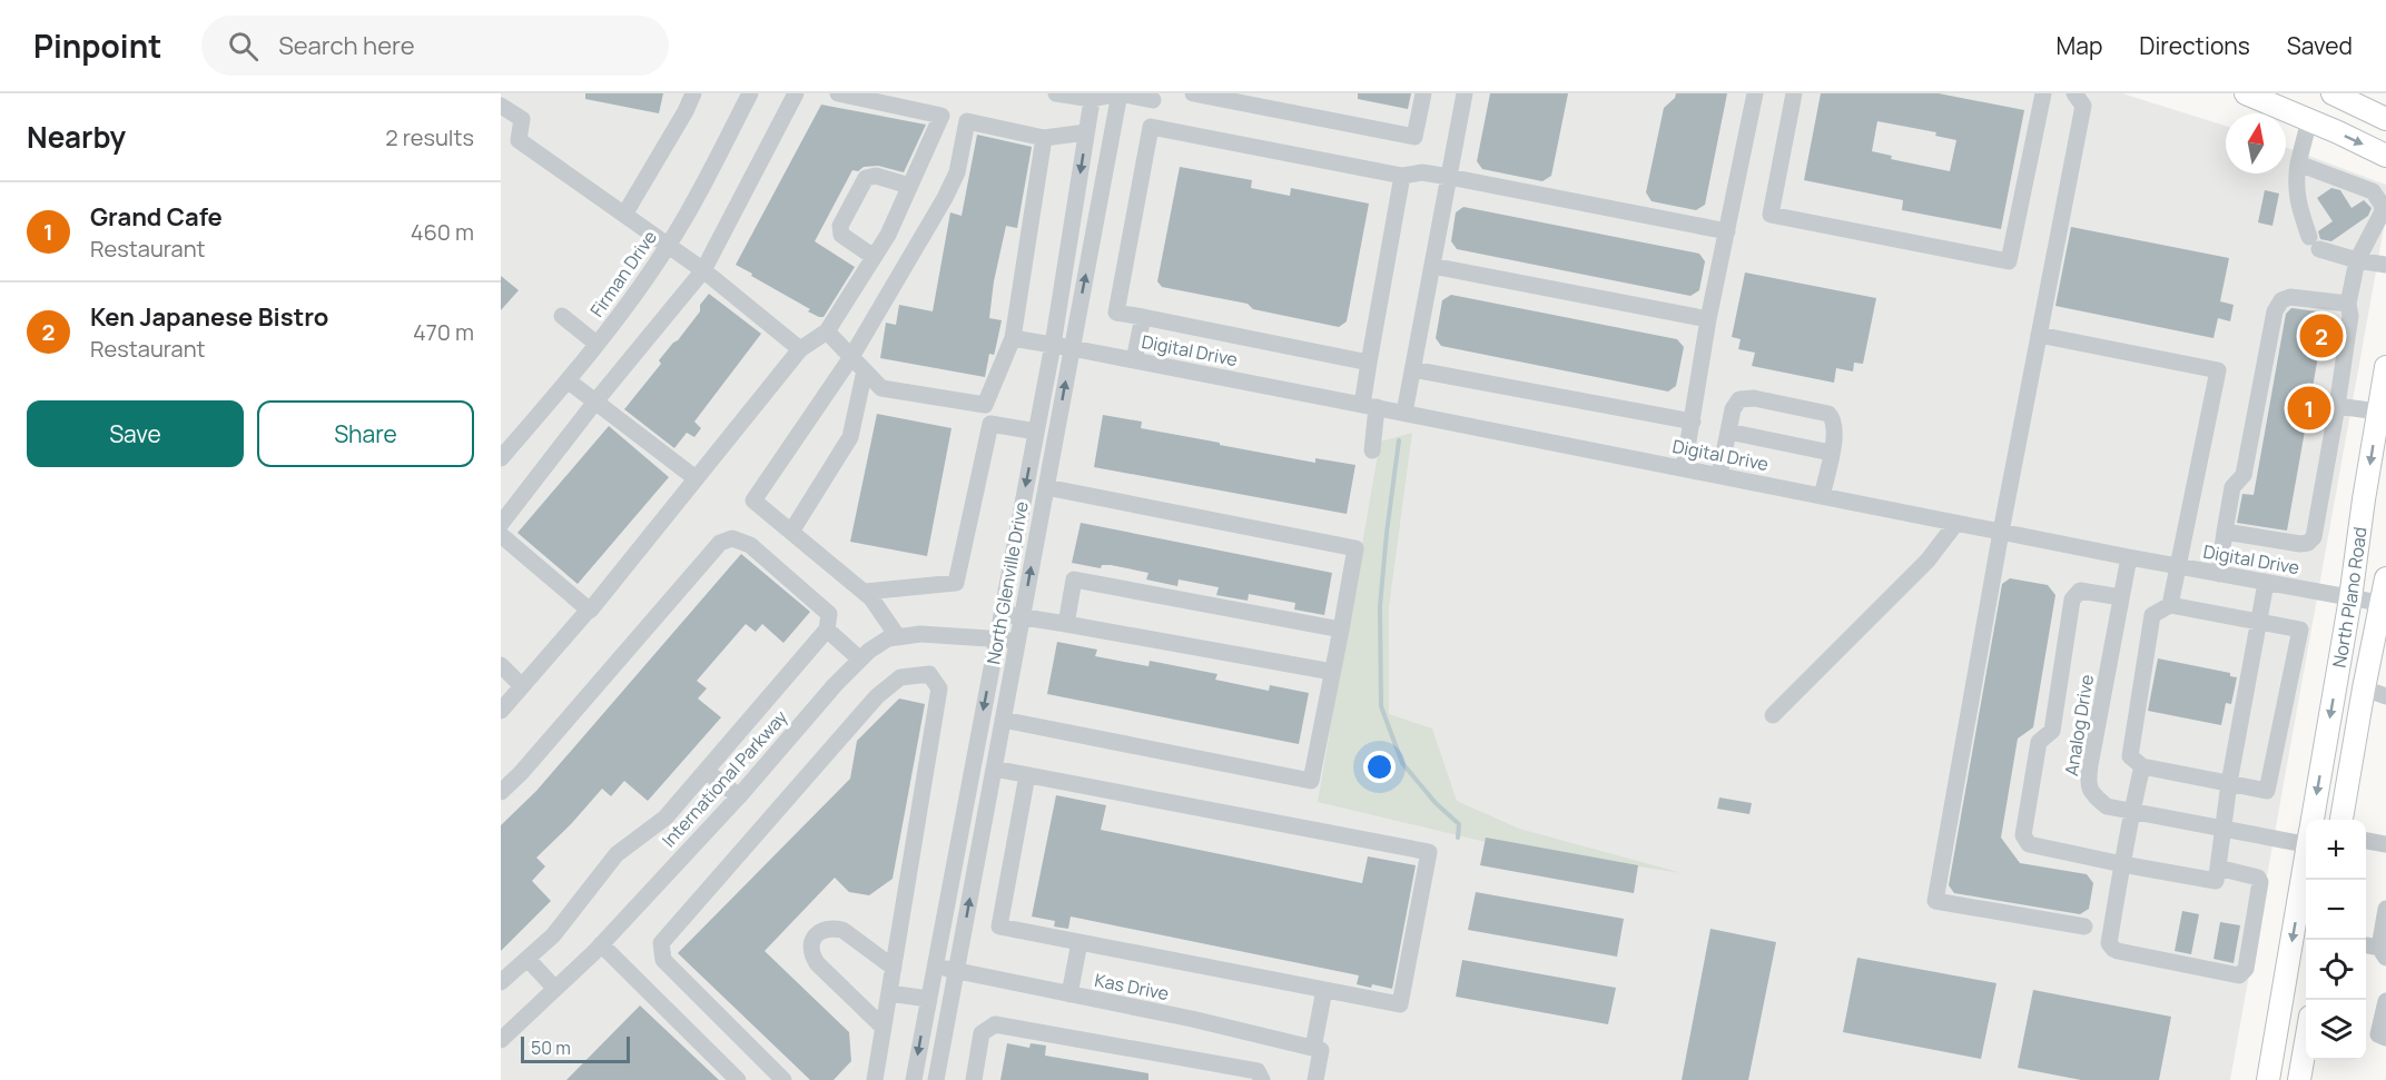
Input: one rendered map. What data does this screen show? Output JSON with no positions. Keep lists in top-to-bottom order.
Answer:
{
  "streets": {
    "main road": ["North Plano Road"],
    "street": [
      "Firman Drive",
      "Digital Drive",
      "North Glenville Drive",
      "Analog Drive",
      "International Parkway",
      "Kas Drive"
    ]
  },
  "crossings": [
    ["Digital Drive", "North Glenville Drive"],
    ["Digital Drive", "North Plano Road"],
    ["Digital Drive", "Analog Drive"],
    ["North Glenville Drive", "International Parkway"],
    ["North Glenville Drive", "Kas Drive"]
  ],
  "scale_bar": "50 m",
  "north": "top",
  "page": {
    "header": "Pinpoint",
    "search": "Search here",
    "nav": ["Map", "Directions", "Saved"],
    "heading": ["Nearby", "2 results"],
    "list": [
      {
        "mark": "1",
        "name": "Grand Cafe",
        "note": "Restaurant",
        "value": "460 m"
      },
      {
        "mark": "2",
        "name": "Ken Japanese Bistro",
        "note": "Restaurant",
        "value": "470 m"
      }
    ],
    "pins": ["2", "1"],
    "buttons": ["Save", "Share"],
    "map_buttons": ["+", "−"],
    "scale": "50 m"
  }
}
